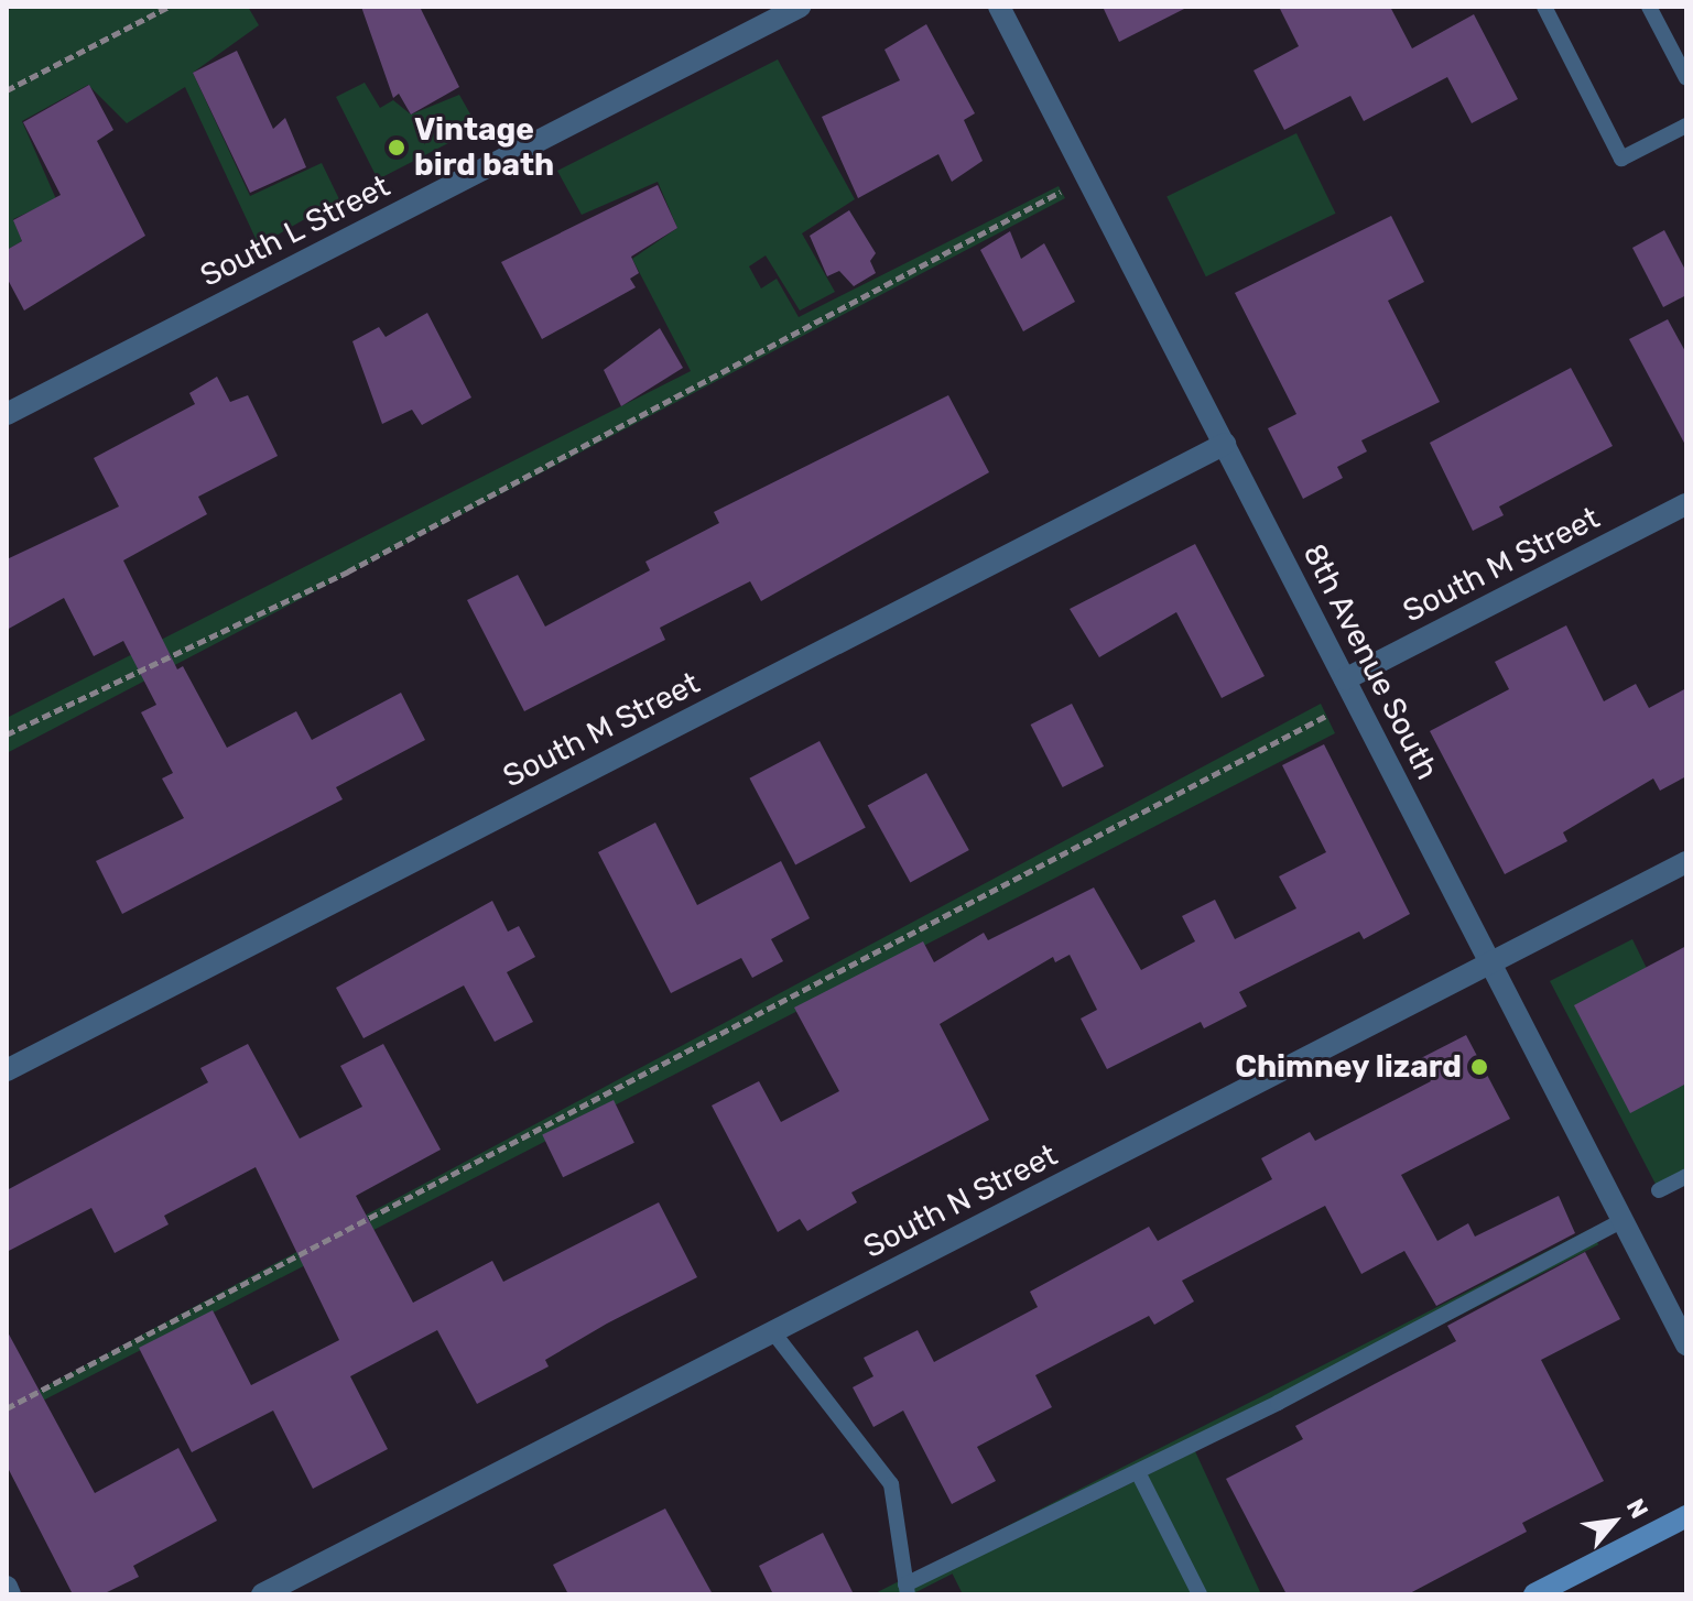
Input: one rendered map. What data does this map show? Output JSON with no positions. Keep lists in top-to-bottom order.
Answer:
{
  "streets": {
    "street": [
      "South L Street",
      "South M Street",
      "8th Avenue South",
      "South N Street"
    ]
  },
  "crossings": [
    ["South M Street", "8th Avenue South"],
    ["8th Avenue South", "South N Street"]
  ],
  "places": ["Vintage bird bath", "Chimney lizard"],
  "north": "top right"
}
